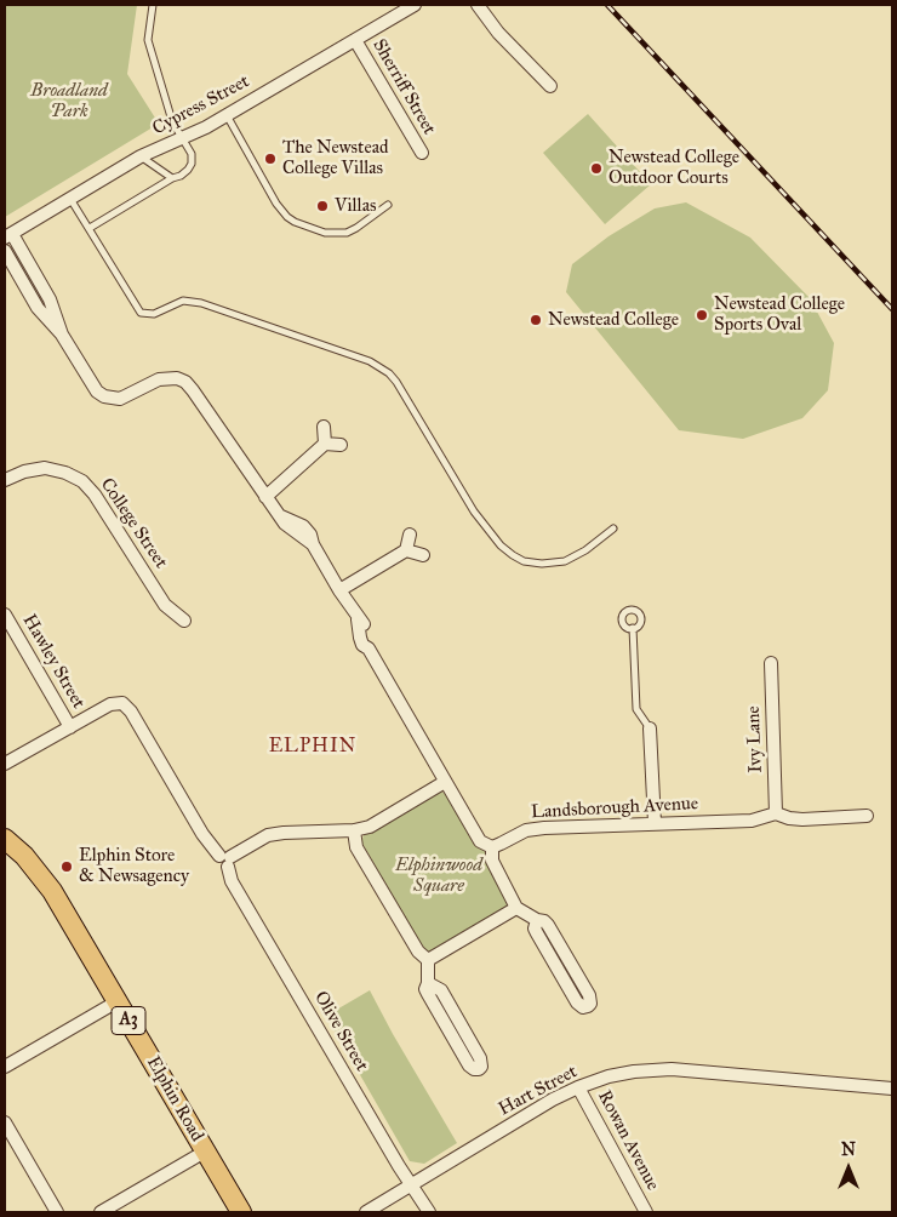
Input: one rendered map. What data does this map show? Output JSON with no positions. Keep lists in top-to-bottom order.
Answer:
{
  "streets": {
    "highway": ["A3", "Elphin Road"],
    "street": [
      "Sherriff Street",
      "Cypress Street",
      "College Street",
      "Hawley Street",
      "Ivy Lane",
      "Landsborough Avenue",
      "Olive Street",
      "Hart Street",
      "Rowan Avenue"
    ]
  },
  "crossings": [
    ["Sherriff Street", "Cypress Street"],
    ["Hawley Street", "Olive Street"],
    ["Ivy Lane", "Landsborough Avenue"],
    ["Olive Street", "Hart Street"],
    ["Hart Street", "Rowan Avenue"]
  ],
  "districts": ["ELPHIN"],
  "parks": ["Broadland Park", "Elphinwood Square"],
  "places": [
    "The Newstead College Villas",
    "Newstead College Outdoor Courts",
    "Villas",
    "Newstead College Sports Oval",
    "Newstead College",
    "Elphin Store & Newsagency"
  ],
  "north": "top"
}
